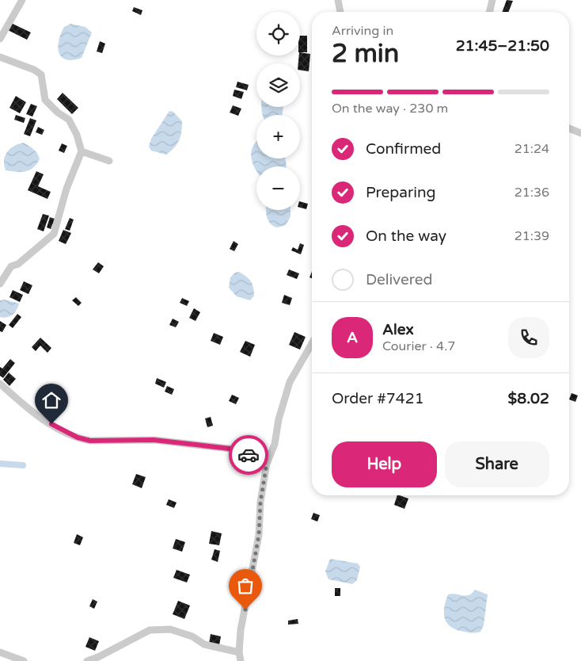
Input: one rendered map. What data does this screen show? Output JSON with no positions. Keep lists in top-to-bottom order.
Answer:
{
  "page": {
    "map_buttons": ["+", "−"],
    "heading": ["2 min", "Arriving in", "21:45–21:50"],
    "panel": [
      "Alex",
      "Courier · 4.7",
      "Order #7421",
      "$8.02"
    ],
    "bar": "On the way · 230 m",
    "list": [
      ["Confirmed", "21:24"],
      ["Preparing", "21:36"],
      ["On the way", "21:39"],
      "Delivered"
    ],
    "round": "A",
    "buttons": ["Help", "Share"]
  }
}
